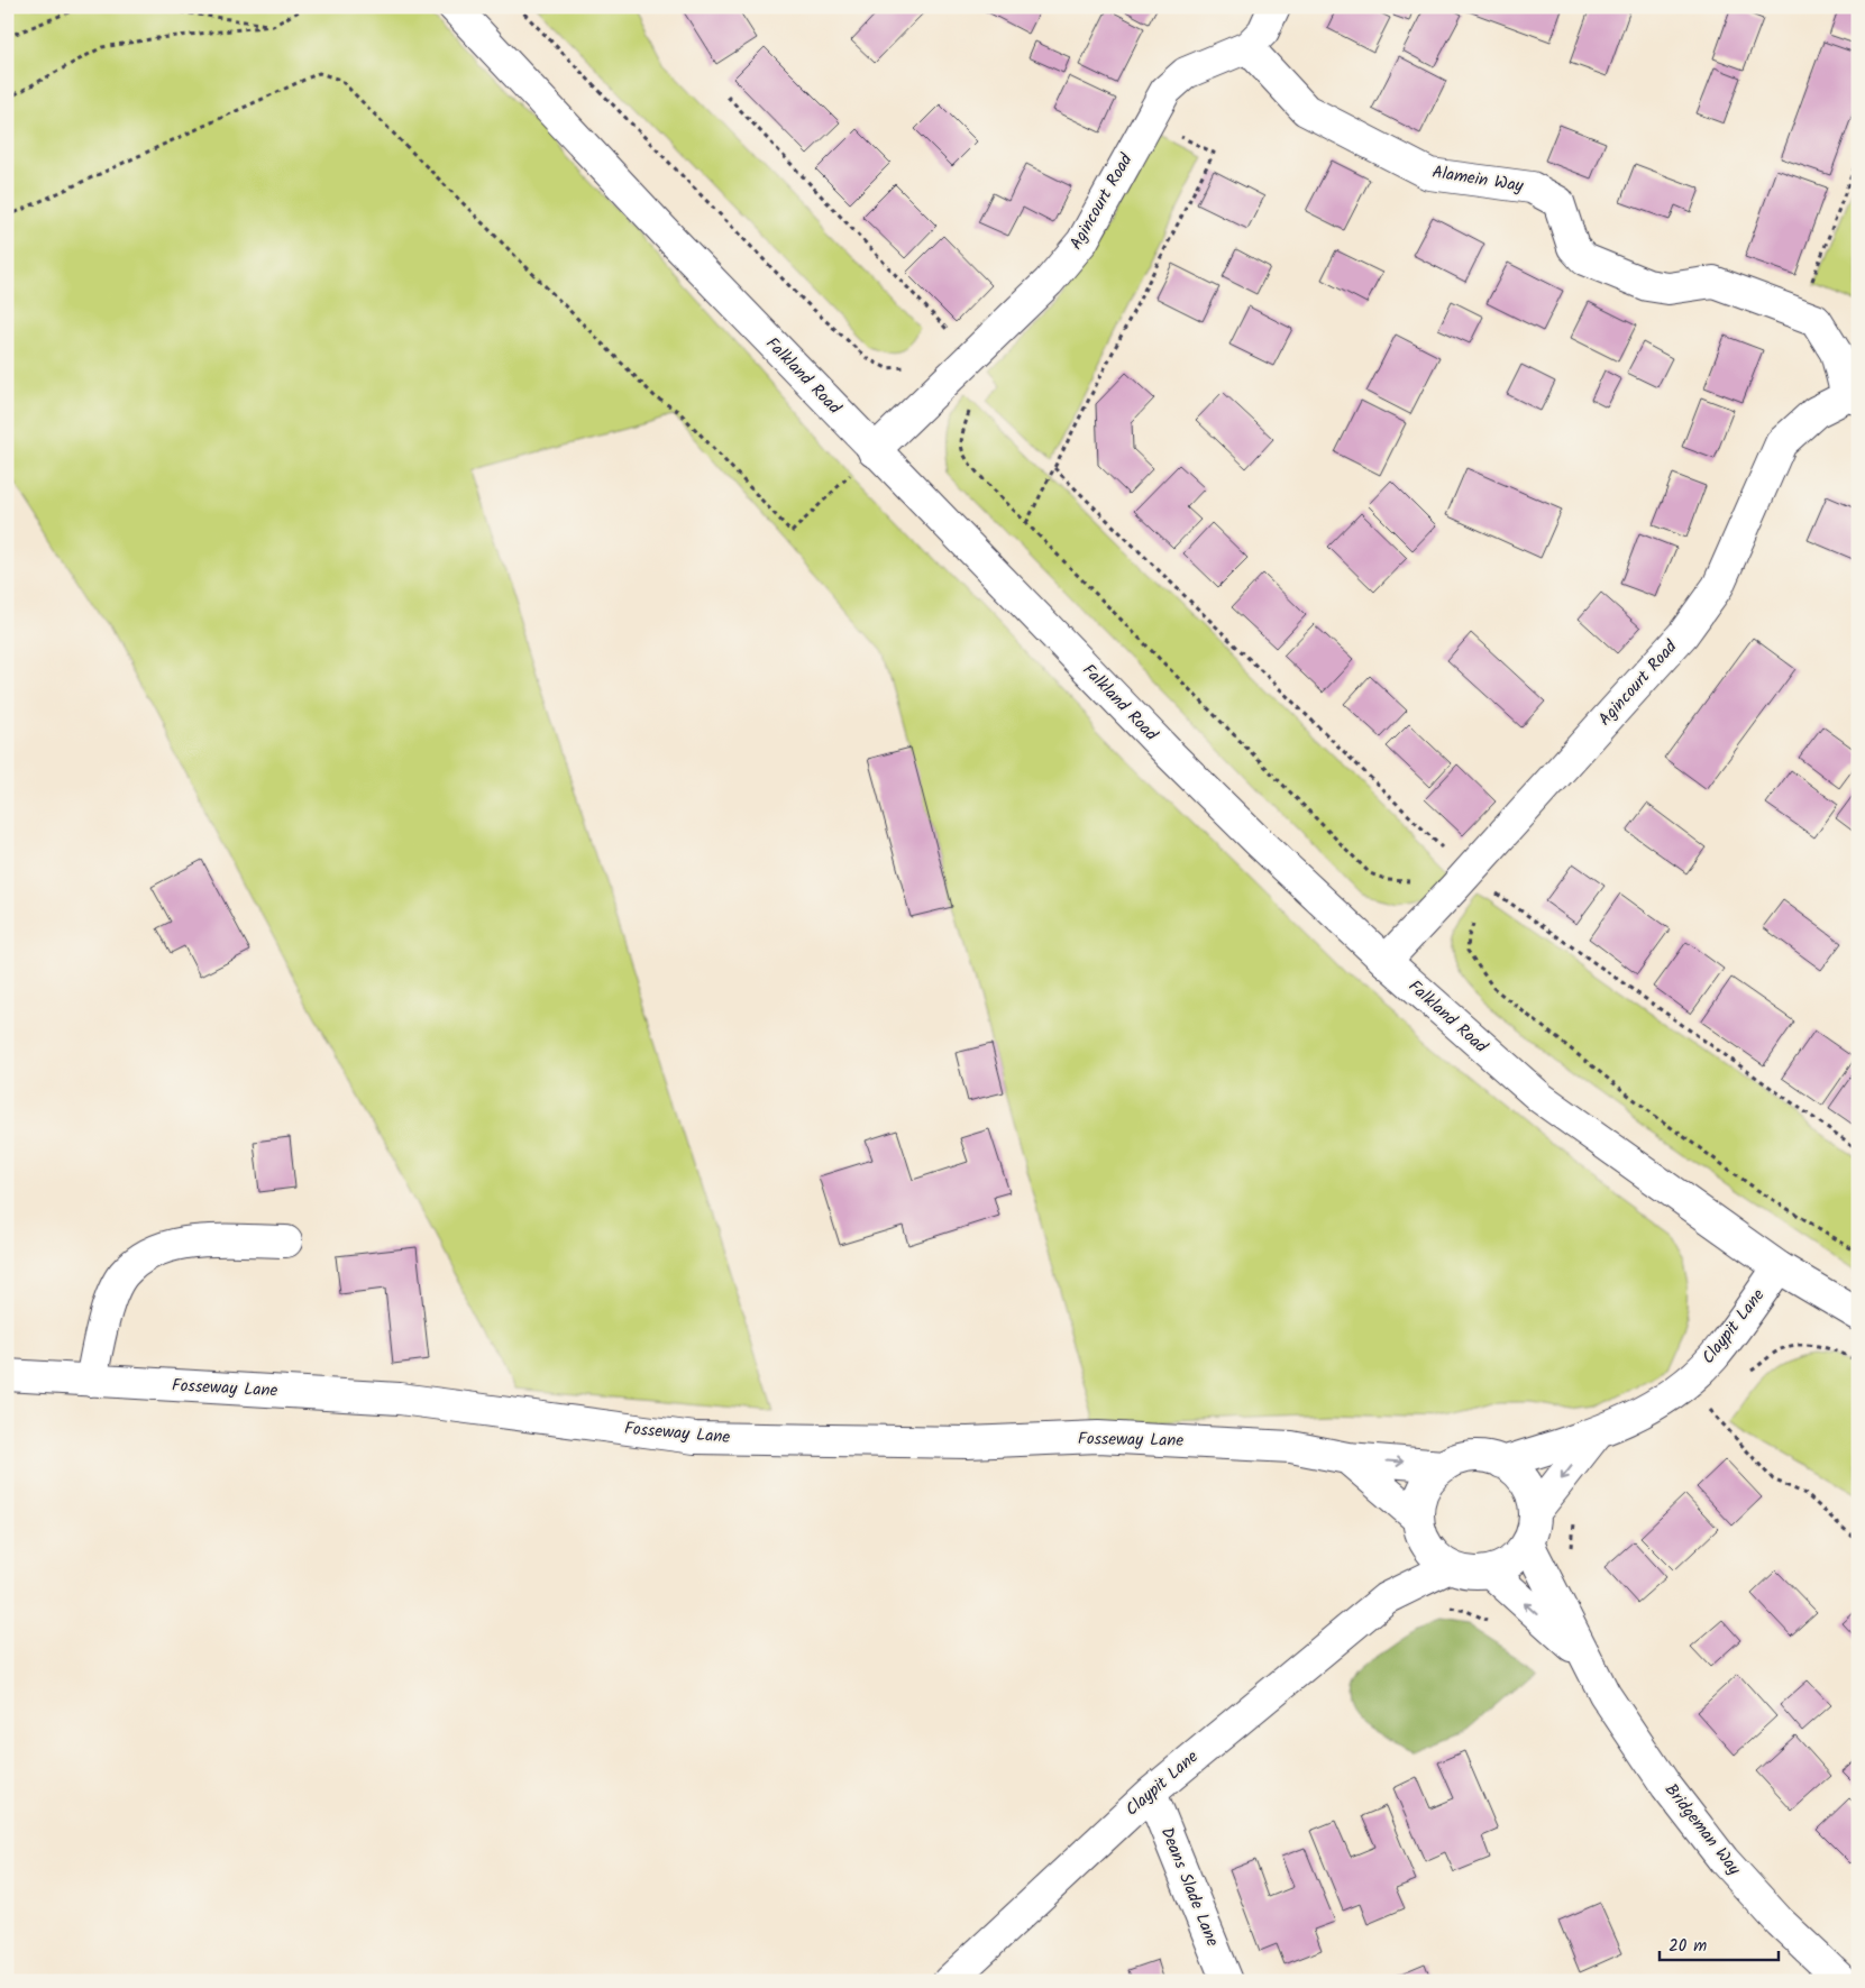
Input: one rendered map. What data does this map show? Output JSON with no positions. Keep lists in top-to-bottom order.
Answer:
{
  "streets": {
    "main road": [
      "Alamein Way",
      "Agincourt Road",
      "Falkland Road",
      "Claypit Lane",
      "Fosseway Lane",
      "Bridgeman Way",
      "Deans Slade Lane"
    ]
  },
  "crossings": [
    ["Alamein Way", "Agincourt Road"],
    ["Agincourt Road", "Falkland Road"],
    ["Falkland Road", "Claypit Lane"],
    ["Claypit Lane", "Fosseway Lane"],
    ["Claypit Lane", "Bridgeman Way"],
    ["Claypit Lane", "Deans Slade Lane"],
    ["Fosseway Lane", "Bridgeman Way"]
  ],
  "scale_bar": "20 m"
}
